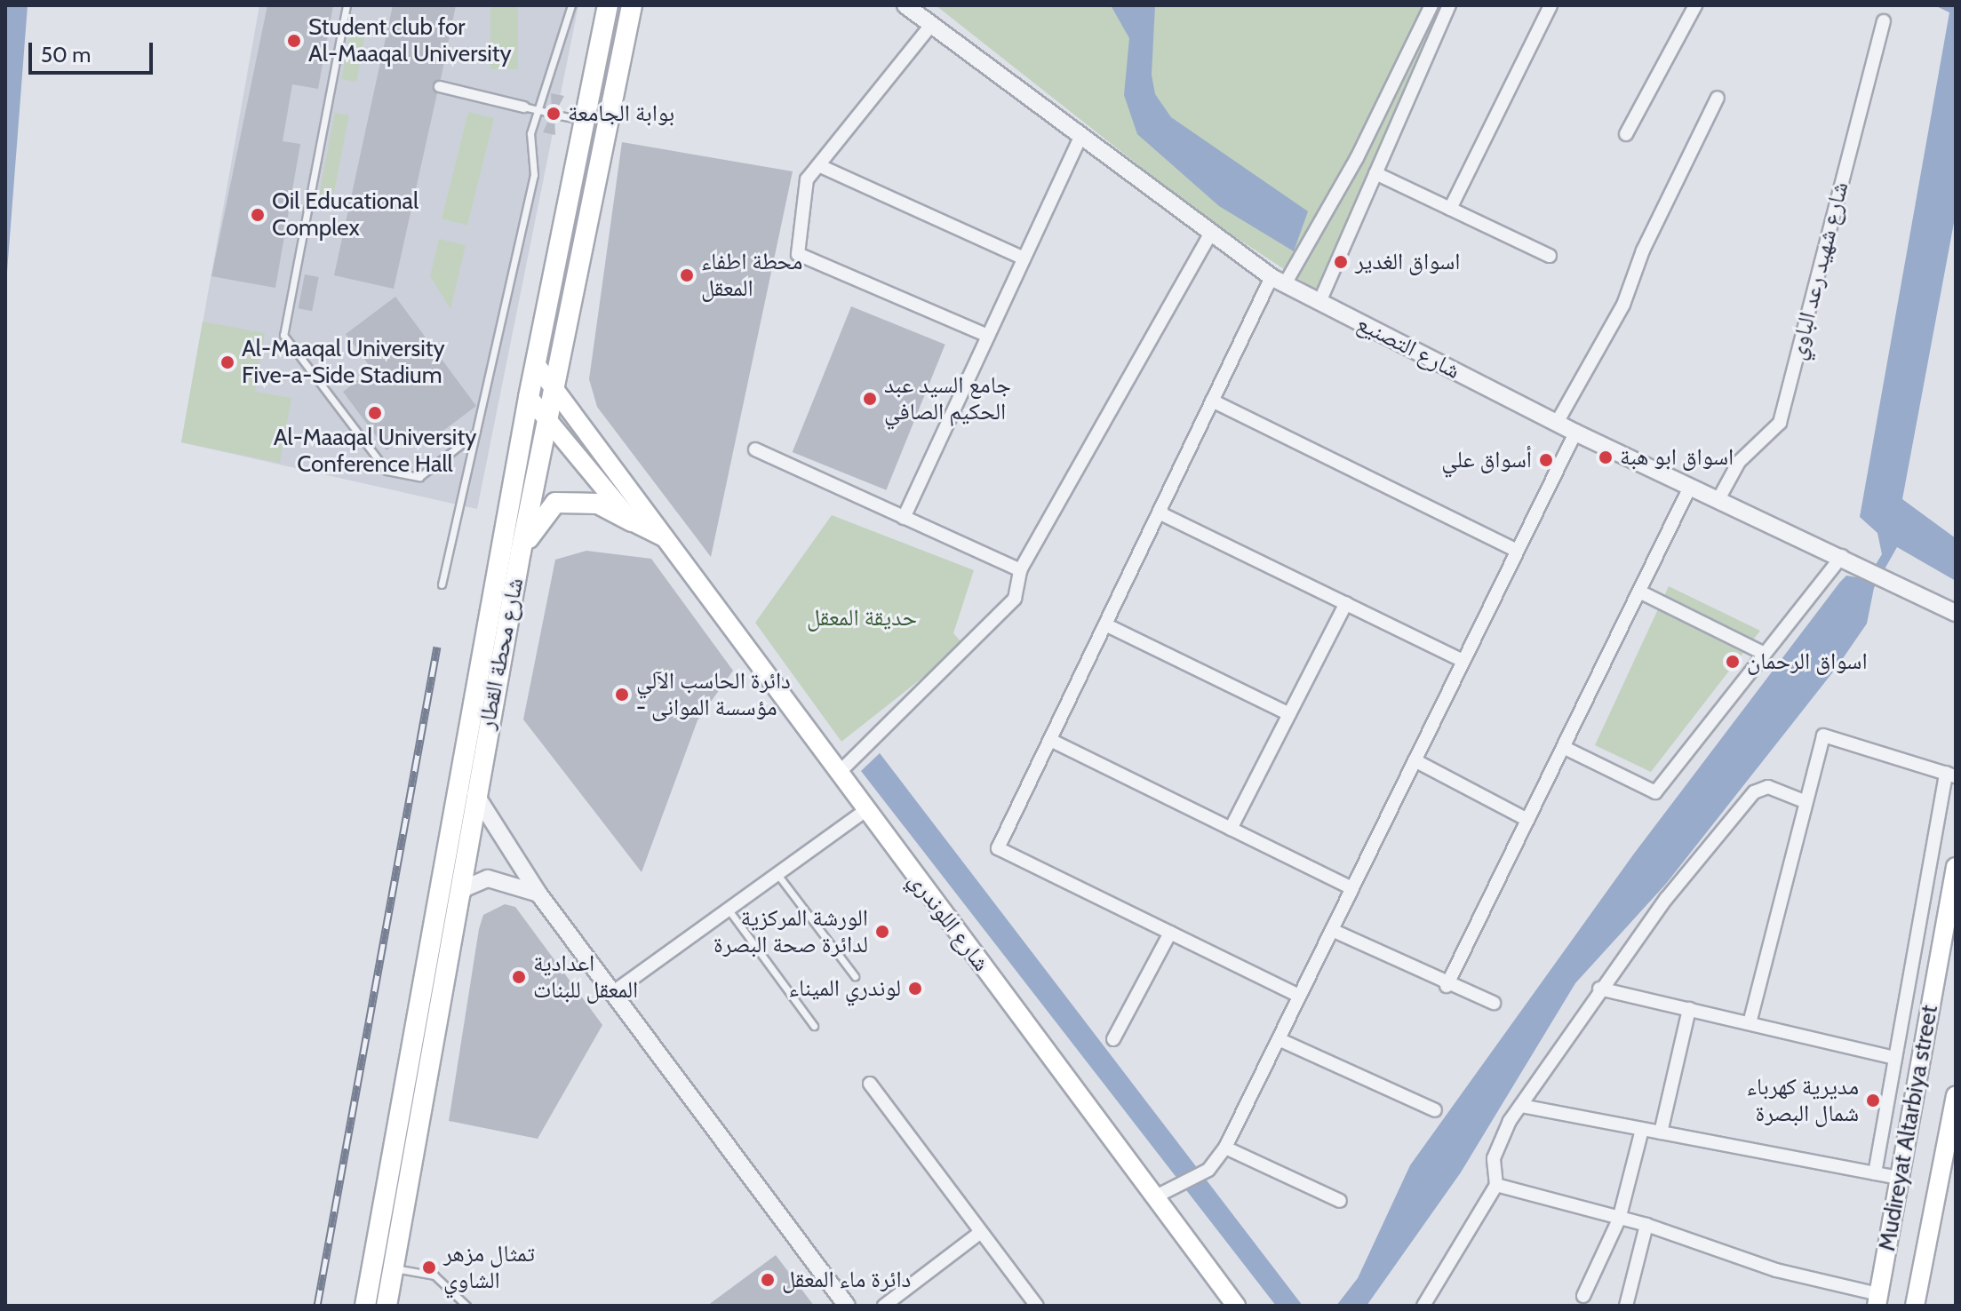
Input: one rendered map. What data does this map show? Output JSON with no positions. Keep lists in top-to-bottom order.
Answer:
{
  "streets": {
    "main road": ["شارع محطة القطار", "شارع اللوندري", "Mudireyat Altarbiya street"],
    "street": ["شارع شهيد رعد الباوي", "شارع التصنيع"]
  },
  "crossings": [
    ["شارع شهيد رعد الباوي", "شارع التصنيع"],
    ["شارع محطة القطار", "شارع اللوندري"]
  ],
  "parks": ["حديقة المعقل"],
  "places": [
    "Student club for Al-Maaqal University",
    "بوابة الجامعة",
    "Oil Educational Complex",
    "اسواق الغدير",
    "محطة اطفاء المعقل",
    "Al-Maaqal University Five-a-Side Stadium",
    "جامع السيد عبد الحكيم الصافي",
    "Al-Maaqal University Conference Hall",
    "اسواق ابو هبة",
    "أسواق علي",
    "اسواق الرحمان",
    "دائرة الحاسب الآلي - مؤسسة الموانى",
    "الورشة المركزية لدائرة صحة البصرة",
    "اعدادية المعقل للبنات",
    "لوندري الميناء",
    "مديرية كهرباء شمال البصرة",
    "تمثال مزهر الشاوي",
    "دائرة ماء المعقل"
  ],
  "scale_bar": "50 m"
}
